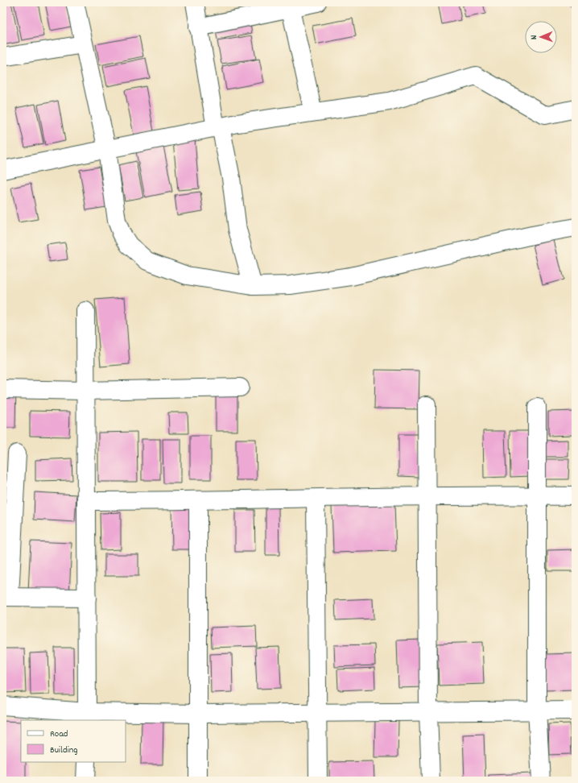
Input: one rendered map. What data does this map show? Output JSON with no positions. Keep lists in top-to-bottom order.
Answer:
{
  "legend": ["Road", "Building"],
  "north": "left"
}
